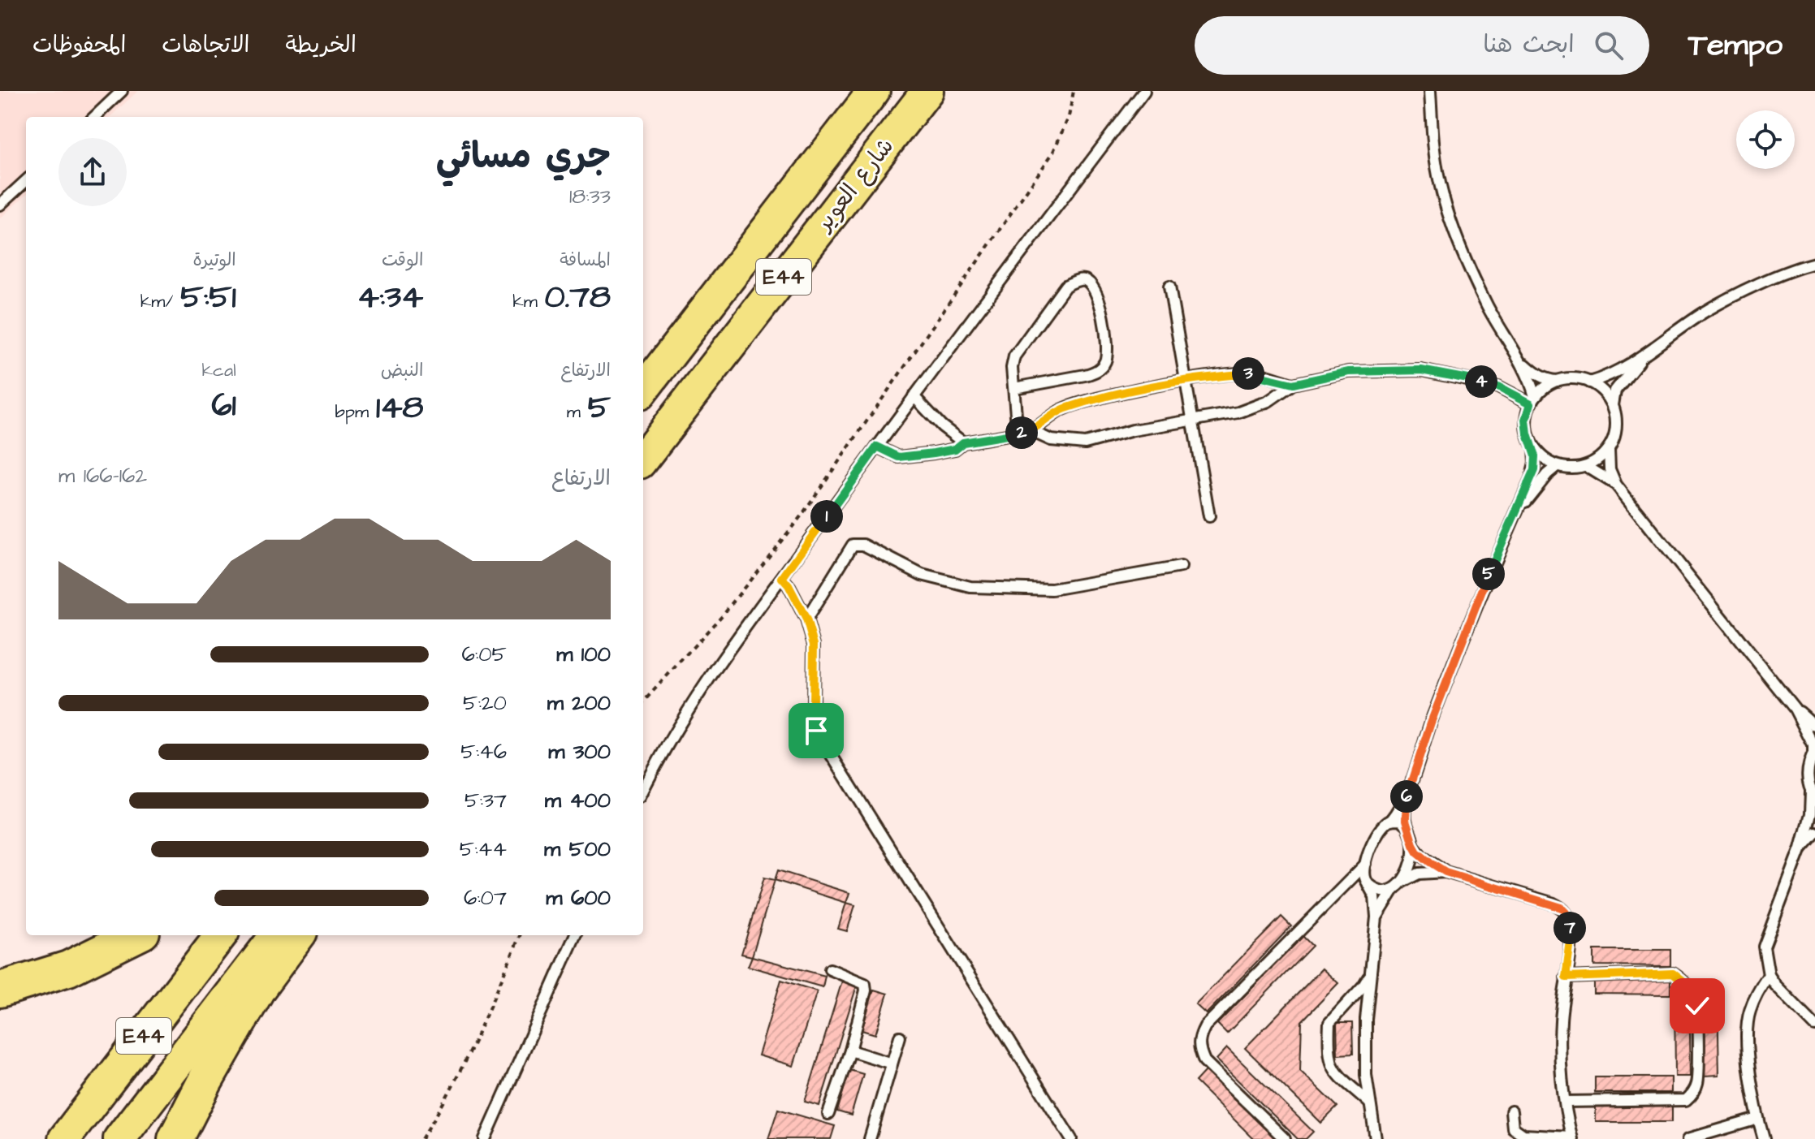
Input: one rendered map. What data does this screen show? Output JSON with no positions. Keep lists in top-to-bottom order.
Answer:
{
  "streets": {
    "highway": ["شارع العوير", "E44"]
  },
  "page": {
    "header": "Tempo",
    "search": "ابحث هنا",
    "nav": ["الخريطة", "الاتجاهات", "المحفوظات"],
    "heading": ["جري مسائي", "18:33"],
    "stats": [
      ["المسافة", "0.78 km"],
      ["الوقت", "4:34"],
      ["الوتيرة", "5:51 /km"],
      ["الارتفاع", "5 m"],
      ["النبض", "148 bpm"],
      ["kcal", "61"]
    ],
    "pins": [
      "3",
      "4",
      "2",
      "1",
      "5",
      "6",
      "7"
    ],
    "chart": ["الارتفاع", "162–166 m"],
    "list": [
      {
        "name": "100 m",
        "note": "6:05"
      },
      {
        "name": "200 m",
        "note": "5:20"
      },
      {
        "name": "300 m",
        "note": "5:46"
      },
      {
        "name": "400 m",
        "note": "5:37"
      },
      {
        "name": "500 m",
        "note": "5:44"
      },
      {
        "name": "600 m",
        "note": "6:07"
      }
    ]
  }
}
